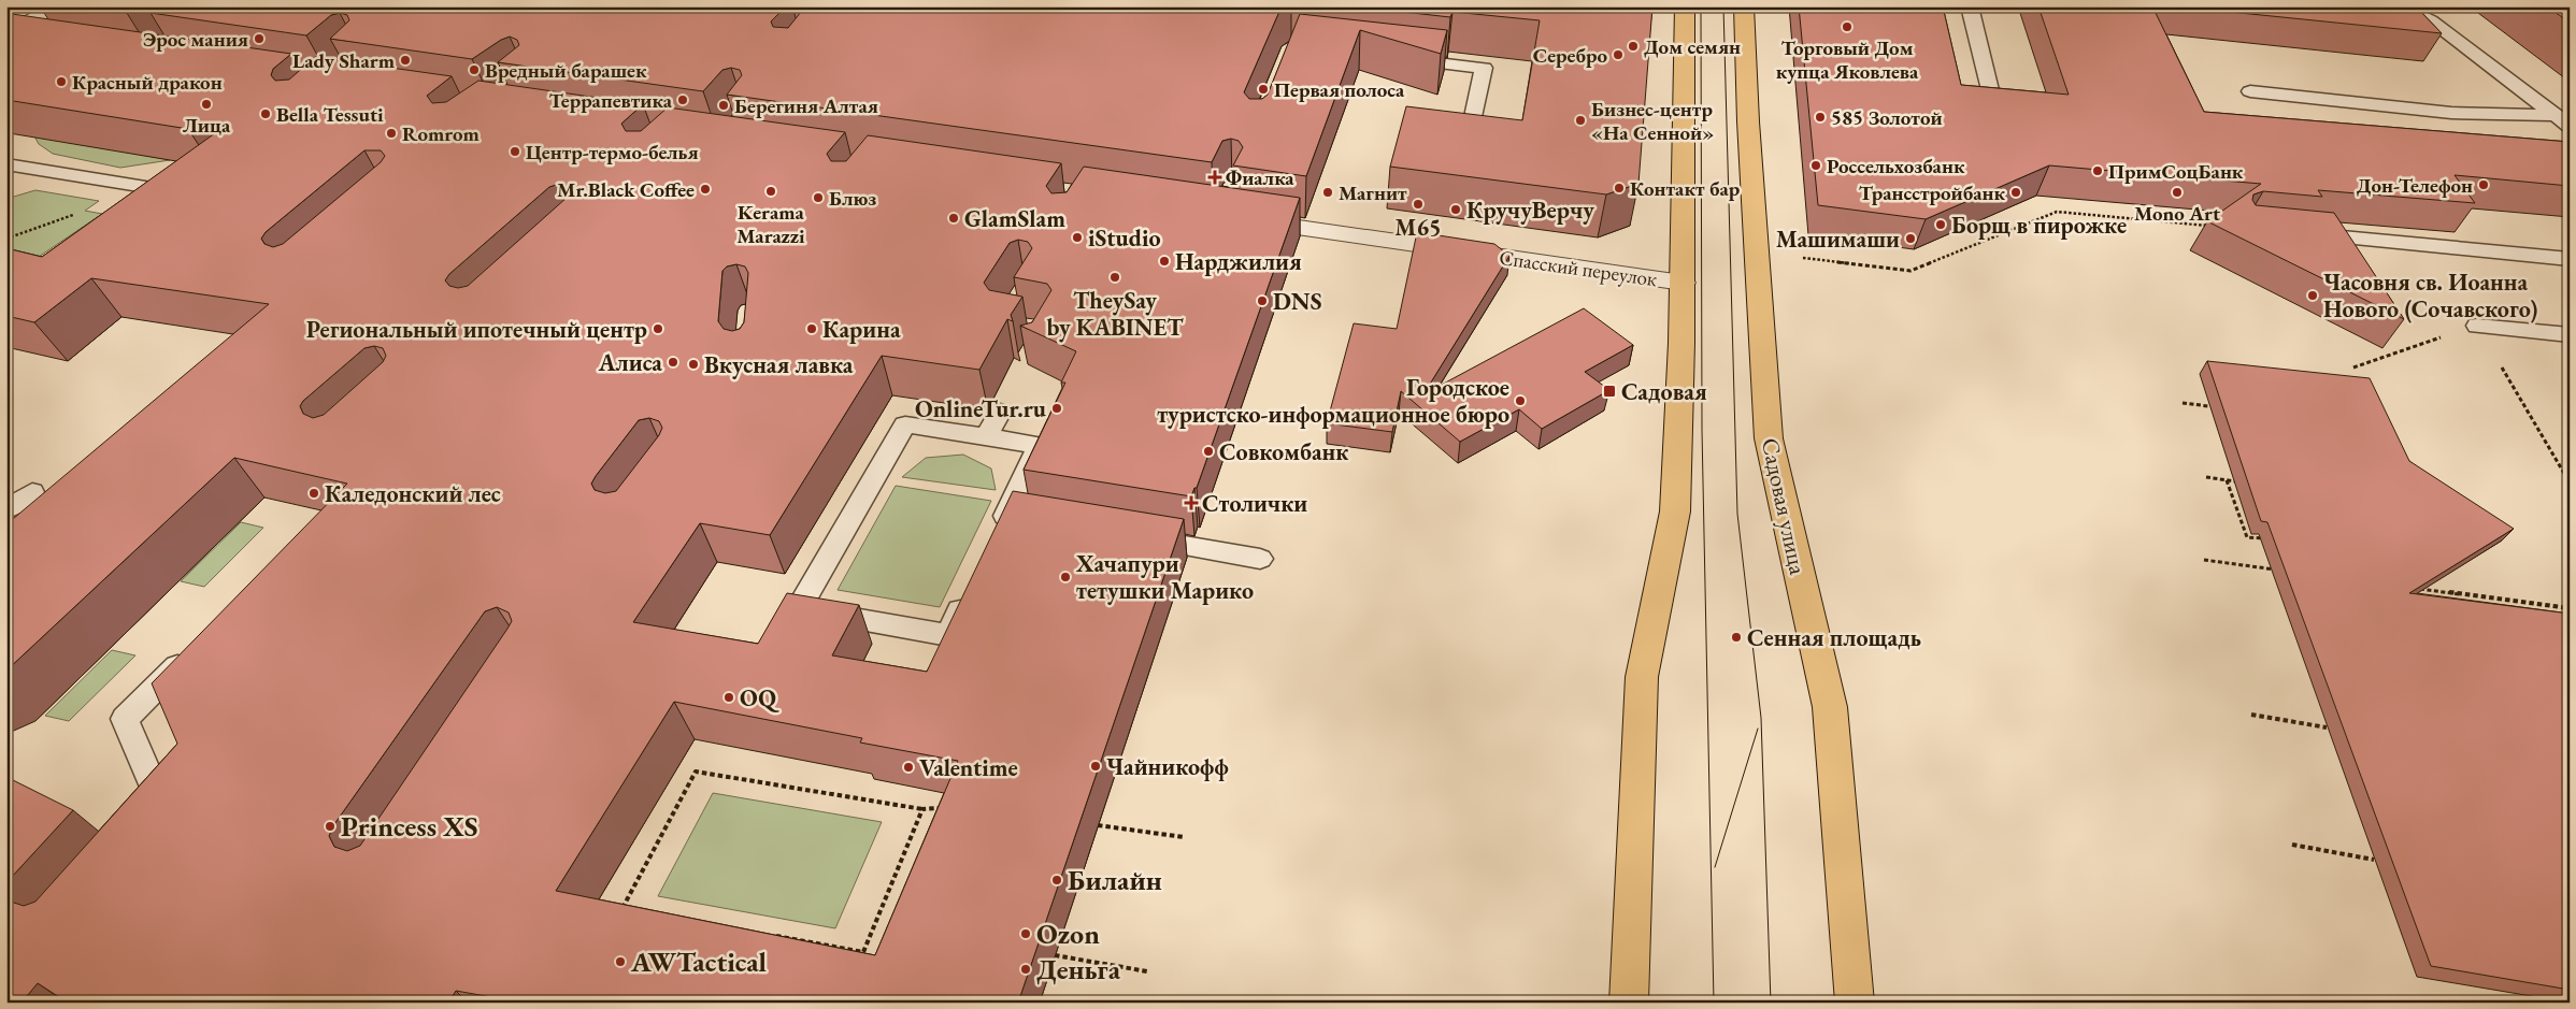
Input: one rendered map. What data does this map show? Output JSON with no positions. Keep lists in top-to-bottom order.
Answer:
{
  "streets": {
    "main road": ["Садовая улица"],
    "street": ["Спасский переулок"]
  },
  "places": {
    "other": [
      "Торговый Дом купца Яковлева",
      "Эрос мания",
      "Дом семян",
      "Серебро",
      "Lady Sharm",
      "Вредный барашек",
      "Красный дракон",
      "Первая полоса",
      "Террапевтика",
      "Лица",
      "Берегиня Алтая",
      "Bella Tessuti",
      "585 Золотой",
      "Бизнес-центр «На Сенной»",
      "Romrom",
      "Центр-термо-белья",
      "Россельхозбанк",
      "ПримСоцБанк",
      "Дон-Телефон",
      "Контакт бар",
      "Mr.Black Coffee",
      "Kerama Marazzi",
      "Магнит",
      "Трансстройбанк",
      "Mono Art",
      "Блюз",
      "М65",
      "КручуВерчу",
      "GlamSlam",
      "Борщ в пирожке",
      "iStudio",
      "Машимаши",
      "Нарджилия",
      "TheySay by KABINET",
      "Часовня св. Иоанна Нового (Сочавского)",
      "DNS",
      "Региональный ипотечный центр",
      "Карина",
      "Алиса",
      "Вкусная лавка",
      "Городское туристско-информационное бюро",
      "OnlineTur.ru",
      "Совкомбанк",
      "Каледонский лес",
      "Хачапури тетушки Марико",
      "Сенная площадь",
      "OQ",
      "Чайникофф",
      "Valentime",
      "Princess XS",
      "Билайн",
      "Ozon",
      "AWTactical",
      "Деньга"
    ],
    "health": ["Фиалка", "Столички"],
    "transit": ["Садовая"]
  }
}
